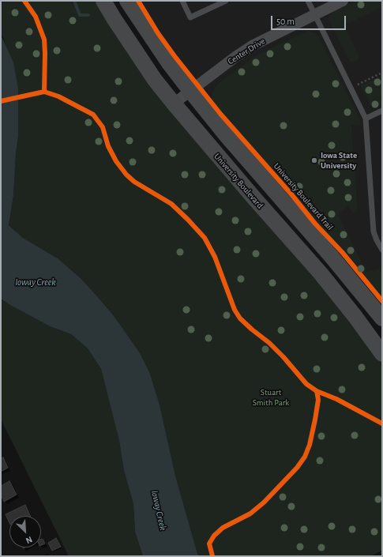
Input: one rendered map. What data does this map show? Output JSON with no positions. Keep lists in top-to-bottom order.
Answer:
{
  "streets": {
    "main road": ["University Boulevard"],
    "street": ["Center Drive"],
    "cycle path": ["University Boulevard Trail"]
  },
  "crossings": [
    ["Center Drive", "University Boulevard"]
  ],
  "water": ["Ioway Creek"],
  "parks": ["Stuart Smith Park"],
  "places": ["Iowa State University"],
  "scale_bar": "50 m",
  "north": "bottom right"
}
